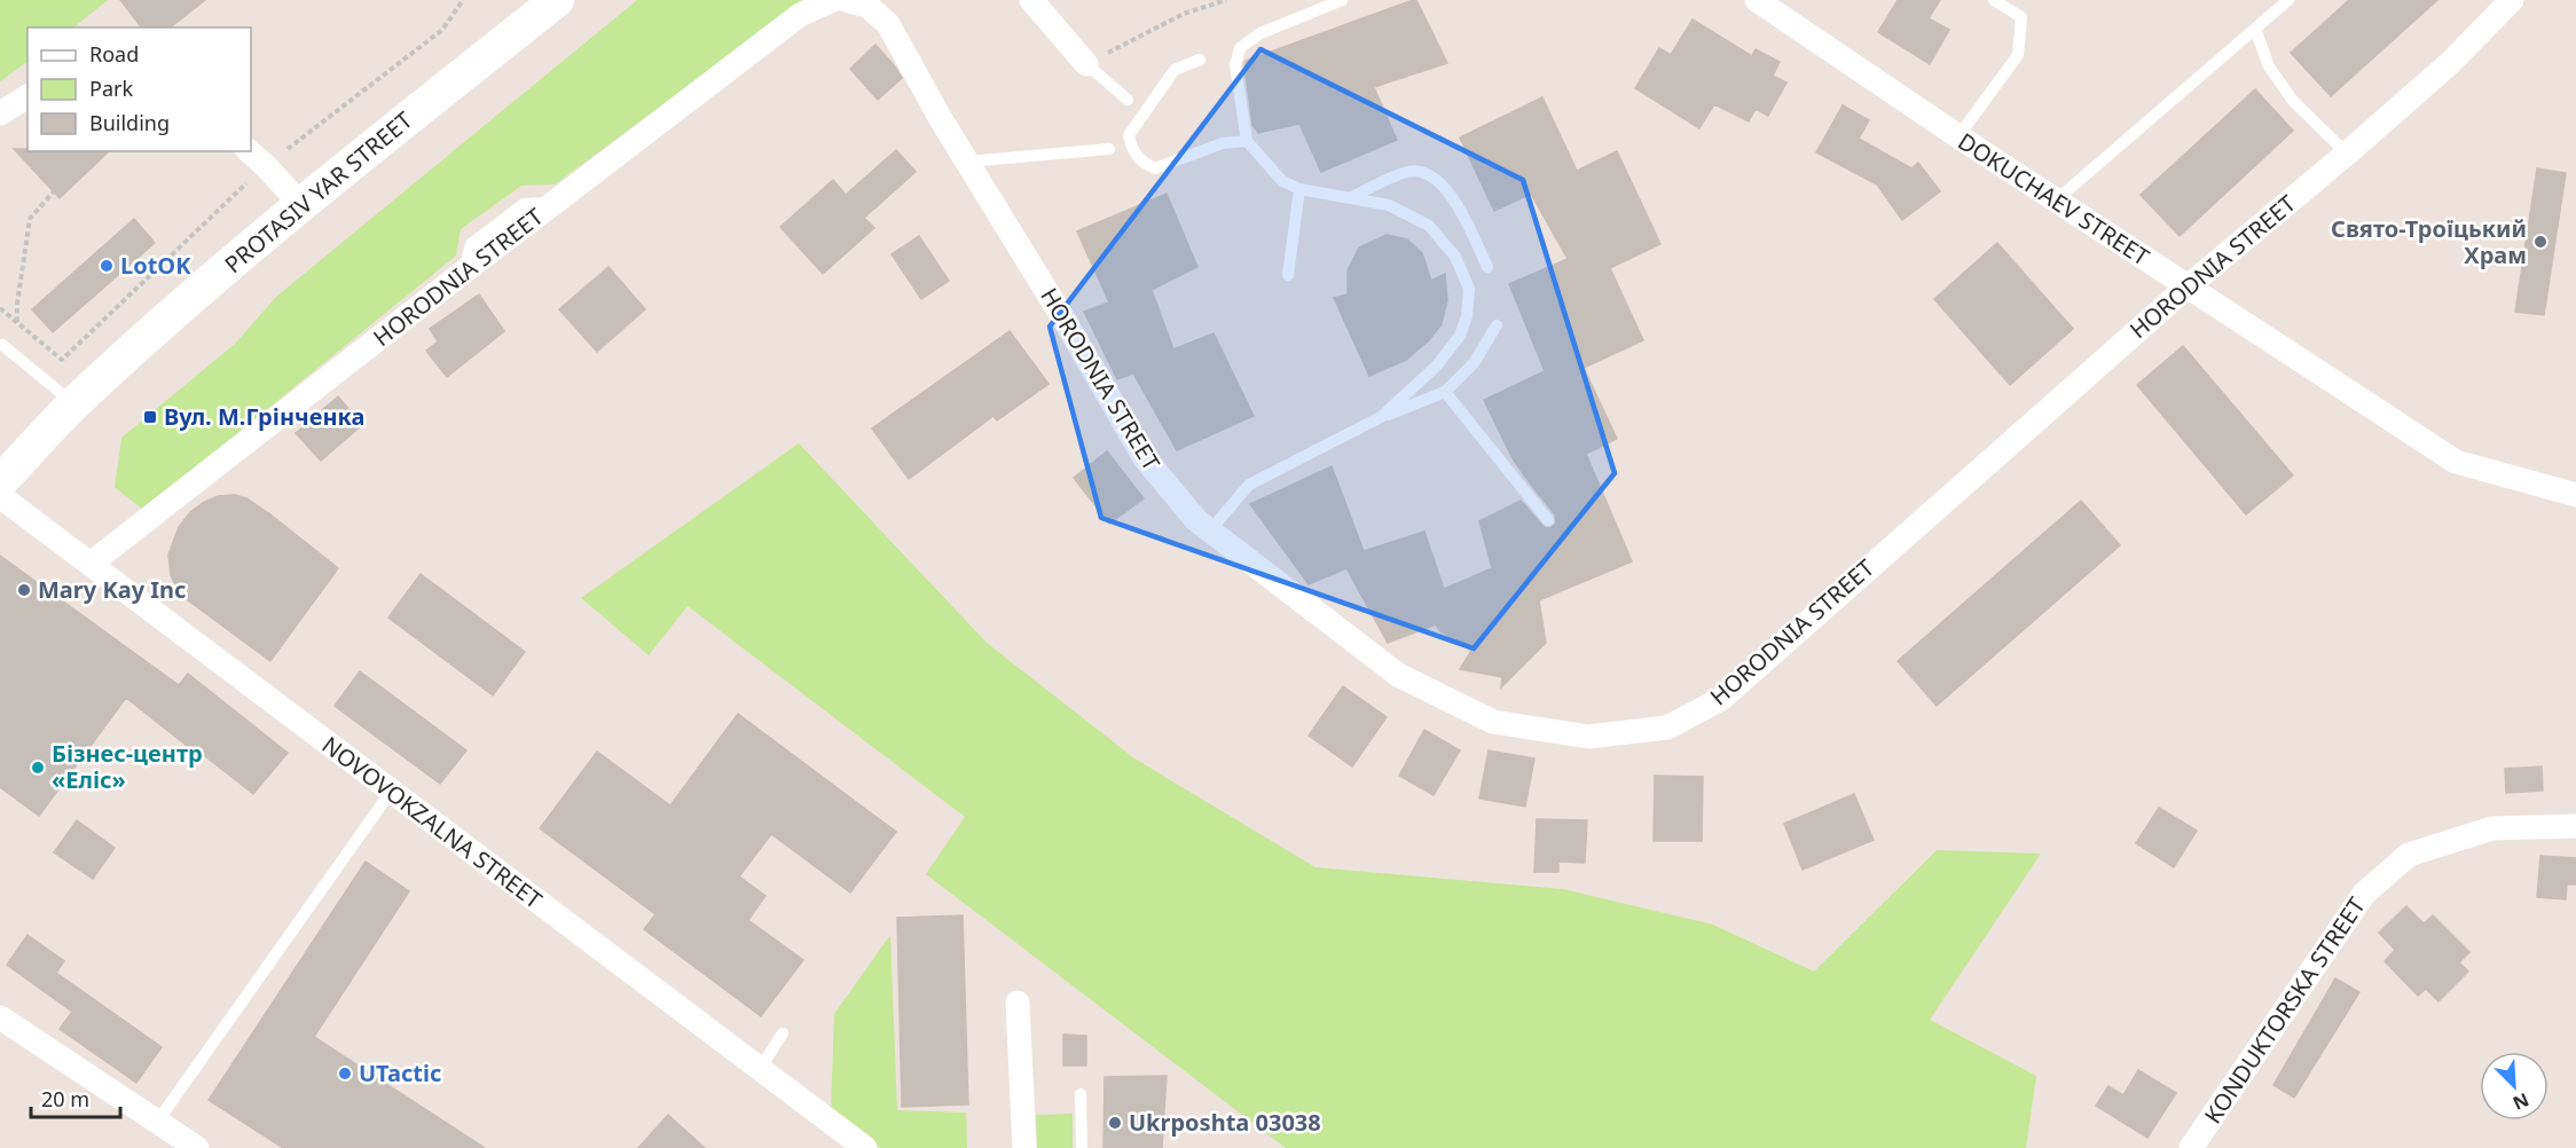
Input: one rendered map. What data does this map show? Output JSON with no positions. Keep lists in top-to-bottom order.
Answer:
{
  "streets": {
    "main road": ["PROTASIV YAR STREET"],
    "street": [
      "DOKUCHAEV STREET",
      "HORODNIA STREET",
      "NOVOVOKZALNA STREET",
      "KONDUKTORSKA STREET"
    ]
  },
  "crossings": [
    ["DOKUCHAEV STREET", "HORODNIA STREET"],
    ["HORODNIA STREET", "NOVOVOKZALNA STREET"]
  ],
  "places": {
    "other": [
      "Свято-Троїцький Храм",
      "LotOK",
      "Mary Kay Inc",
      "Бізнес-центр «Еліс»",
      "UTactic",
      "Ukrposhta 03038"
    ],
    "transit": ["Вул. М.Грінченка"]
  },
  "legend": ["Road", "Park", "Building"],
  "scale_bar": "20 m",
  "north": "bottom right"
}
